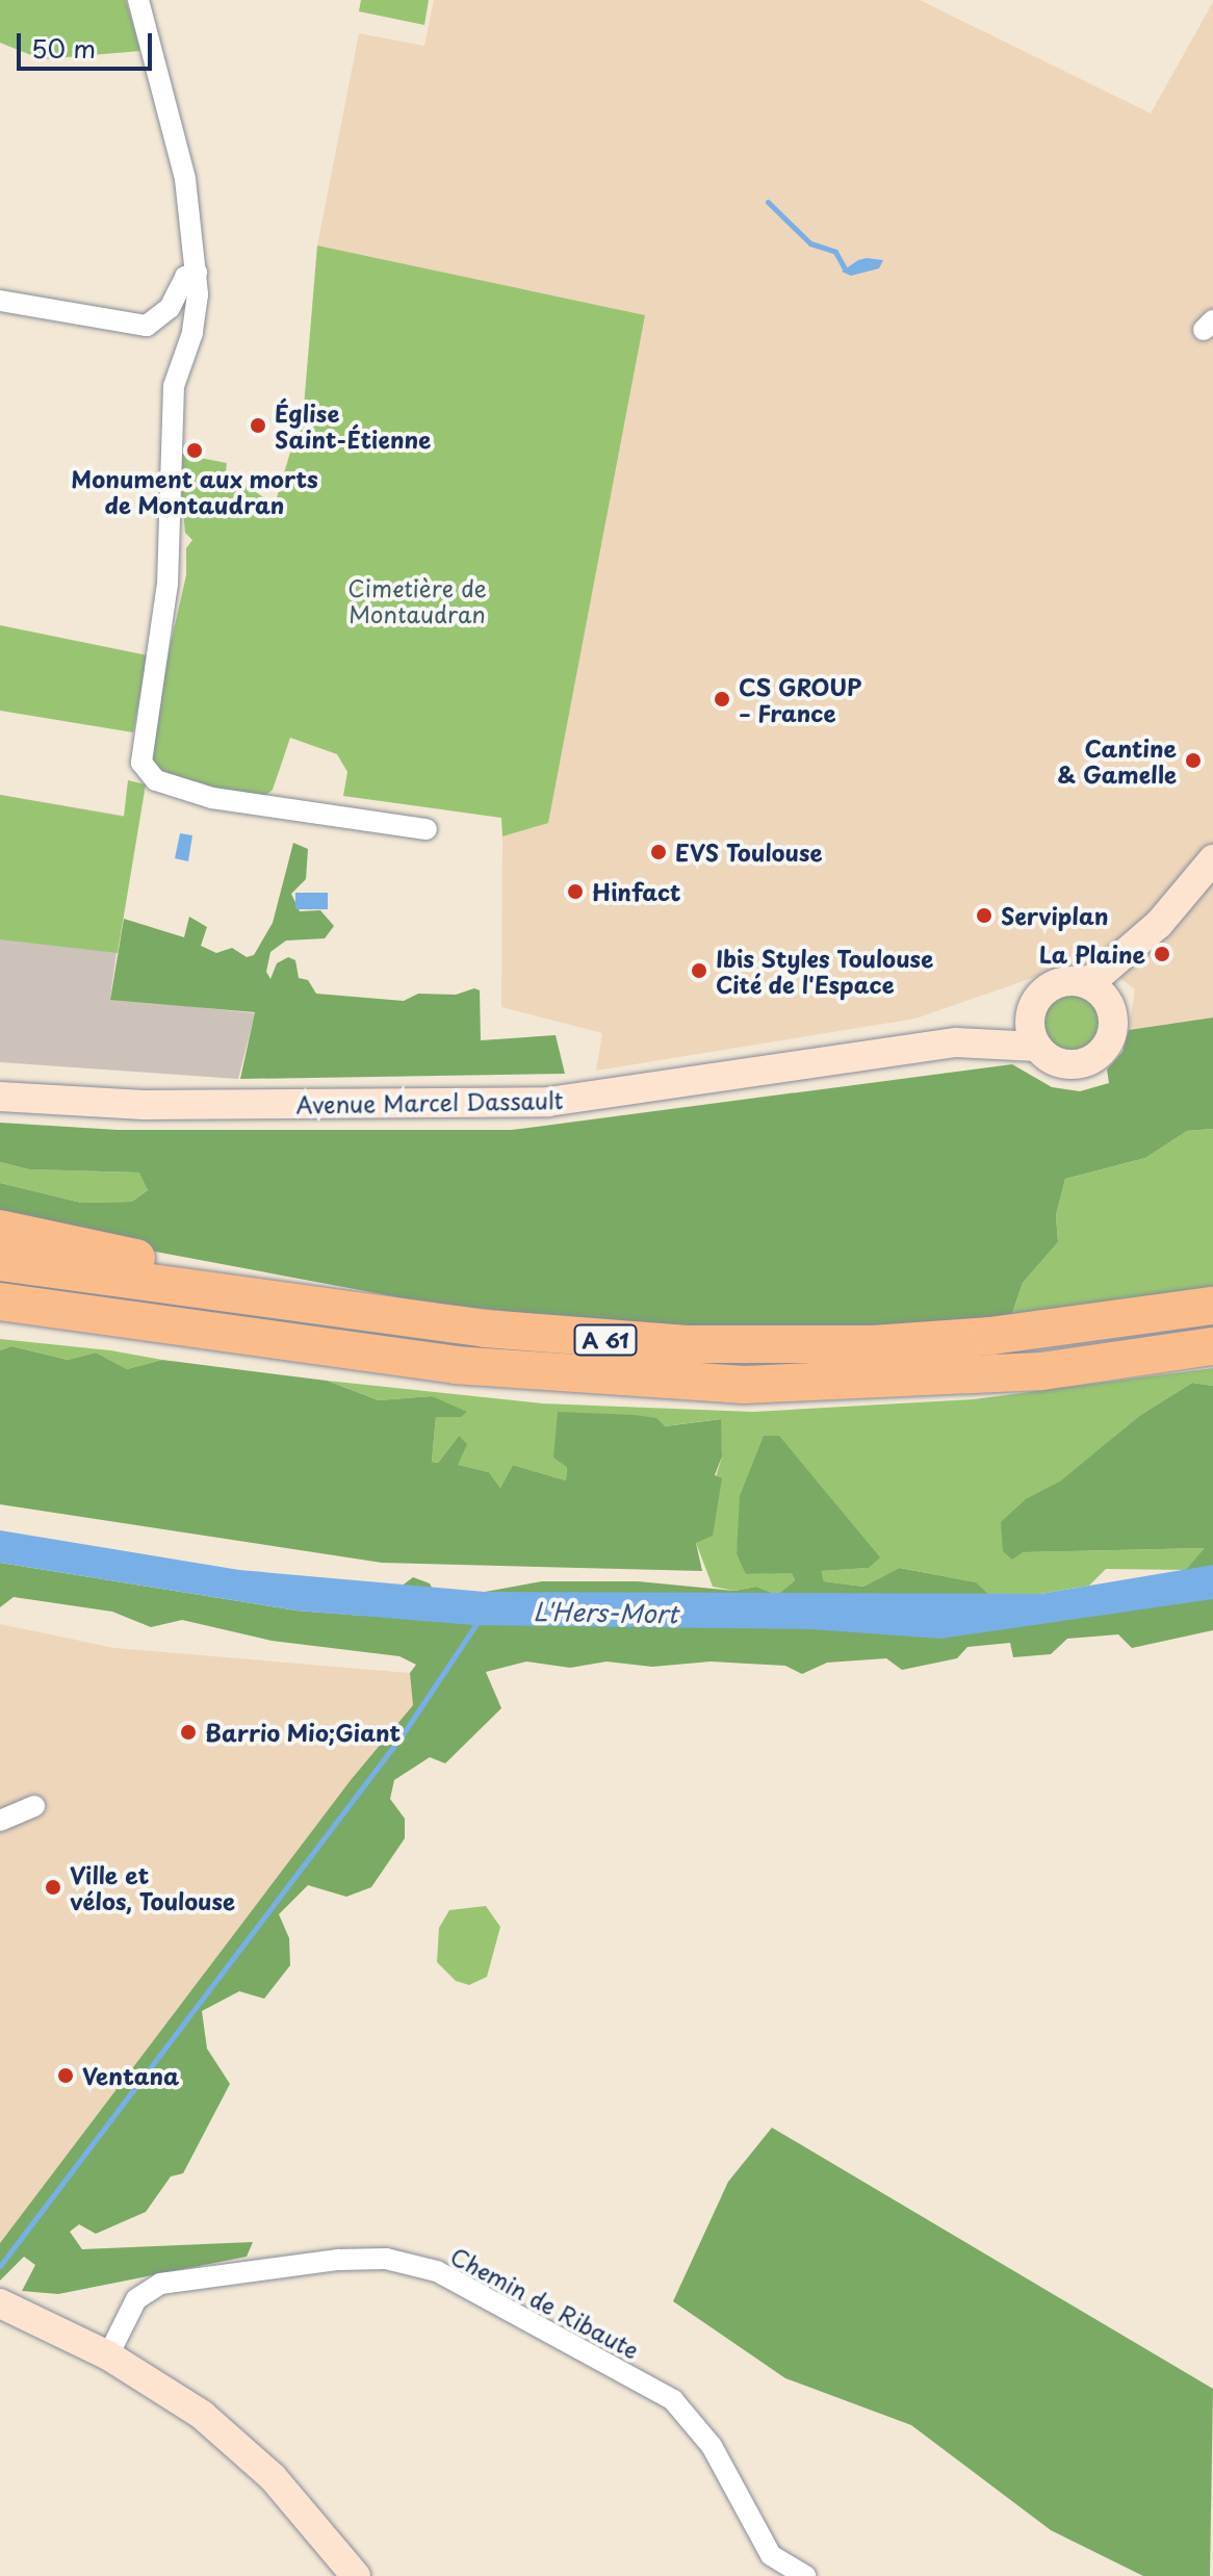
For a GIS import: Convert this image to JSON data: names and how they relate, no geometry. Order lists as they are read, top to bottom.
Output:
{
  "streets": {
    "highway": ["A 61"],
    "street": ["Avenue Marcel Dassault", "Chemin de Ribaute"]
  },
  "water": ["L'Hers-Mort"],
  "parks": ["Cimetière de Montaudran"],
  "places": [
    "Église Saint-Étienne",
    "Monument aux morts de Montaudran",
    "CS GROUP – France",
    "Cantine & Gamelle",
    "EVS Toulouse",
    "Hinfact",
    "Serviplan",
    "La Plaine",
    "Ibis Styles Toulouse Cité de l'Espace",
    "Barrio Mio;Giant",
    "Ville et vélos, Toulouse",
    "Ventana"
  ],
  "scale_bar": "50 m"
}
